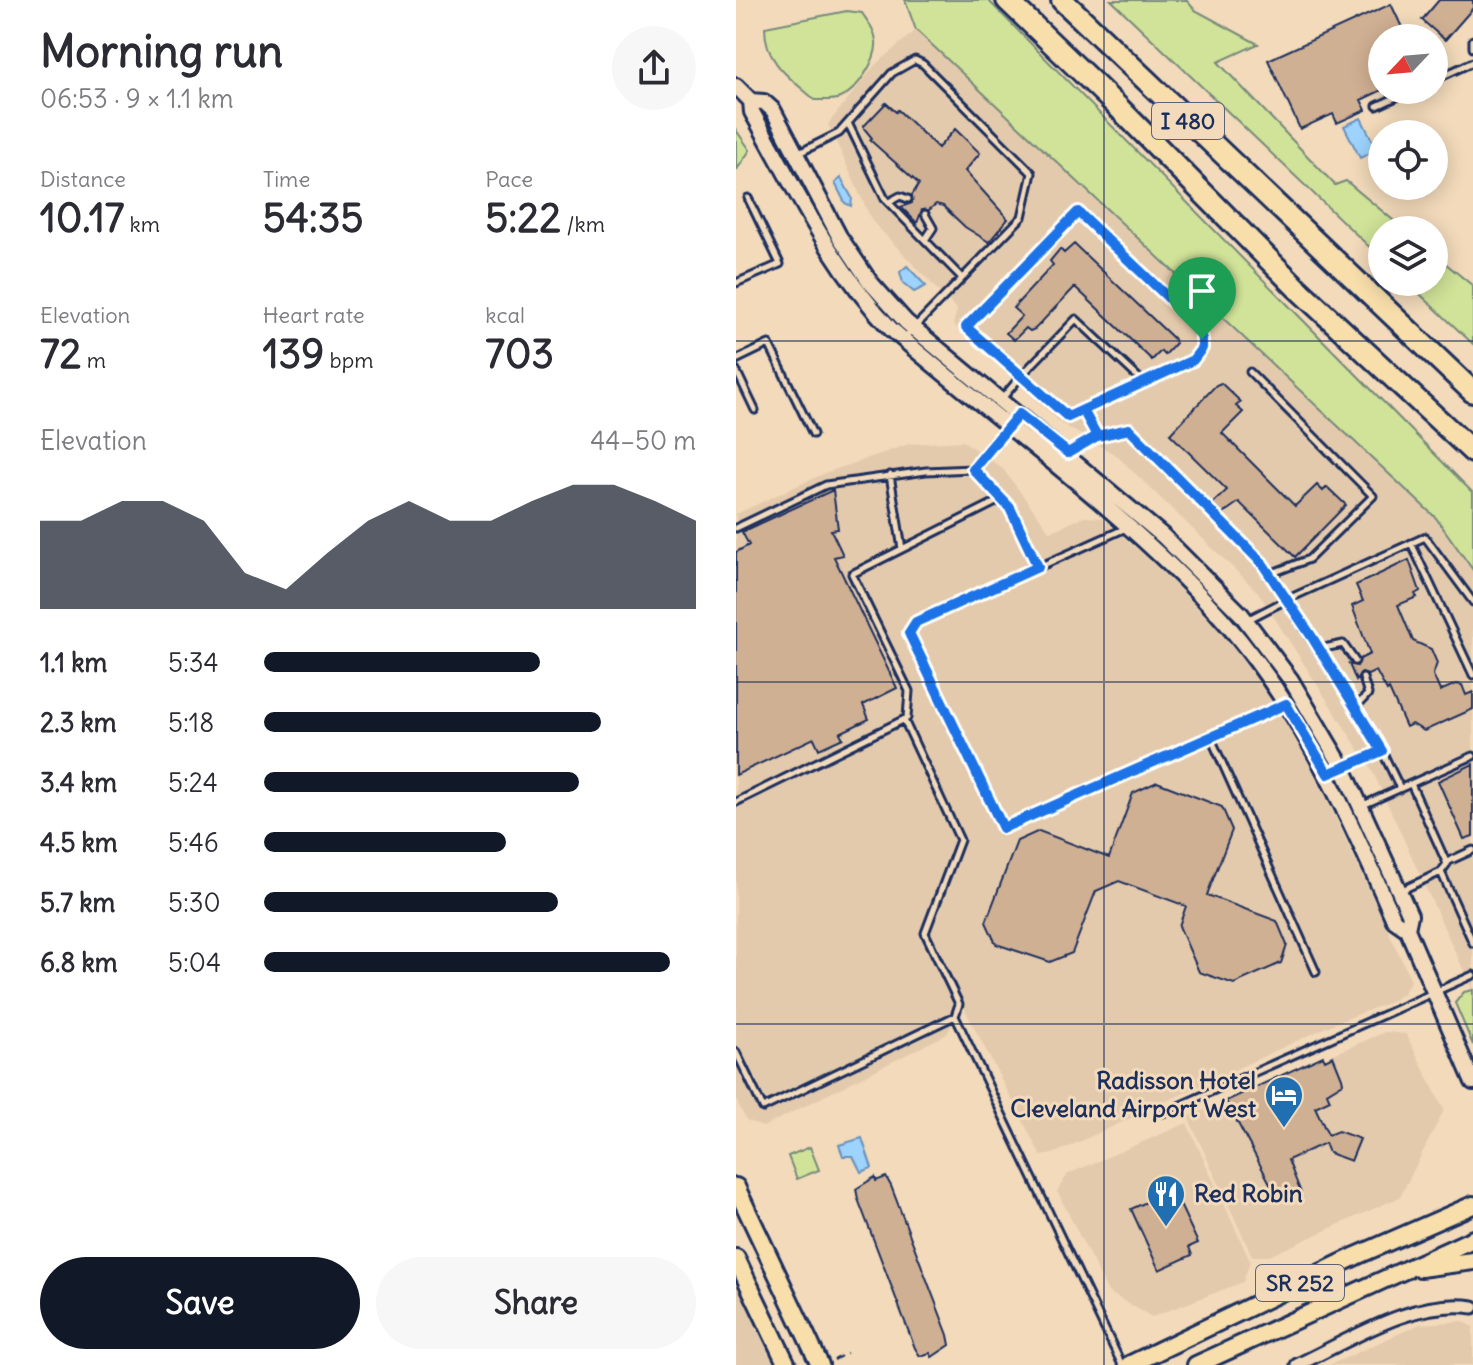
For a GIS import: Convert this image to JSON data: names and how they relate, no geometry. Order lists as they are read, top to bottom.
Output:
{
  "streets": {
    "highway": ["I 480"],
    "main road": ["SR 252"]
  },
  "places": {
    "hotel": ["Radisson Hotel Cleveland Airport West"],
    "restaurant": ["Red Robin"]
  },
  "north": "bottom left",
  "page": {
    "heading": ["Morning run", "06:53 · 9 × 1.1 km"],
    "stats": [
      ["Distance", "10.17 km"],
      ["Time", "54:35"],
      ["Pace", "5:22 /km"],
      ["Elevation", "72 m"],
      ["Heart rate", "139 bpm"],
      ["kcal", "703"]
    ],
    "chart": ["Elevation", "44–50 m"],
    "list": [
      {
        "name": "1.1 km",
        "note": "5:34"
      },
      {
        "name": "2.3 km",
        "note": "5:18"
      },
      {
        "name": "3.4 km",
        "note": "5:24"
      },
      {
        "name": "4.5 km",
        "note": "5:46"
      },
      {
        "name": "5.7 km",
        "note": "5:30"
      },
      {
        "name": "6.8 km",
        "note": "5:04"
      }
    ],
    "buttons": ["Save", "Share"]
  }
}
